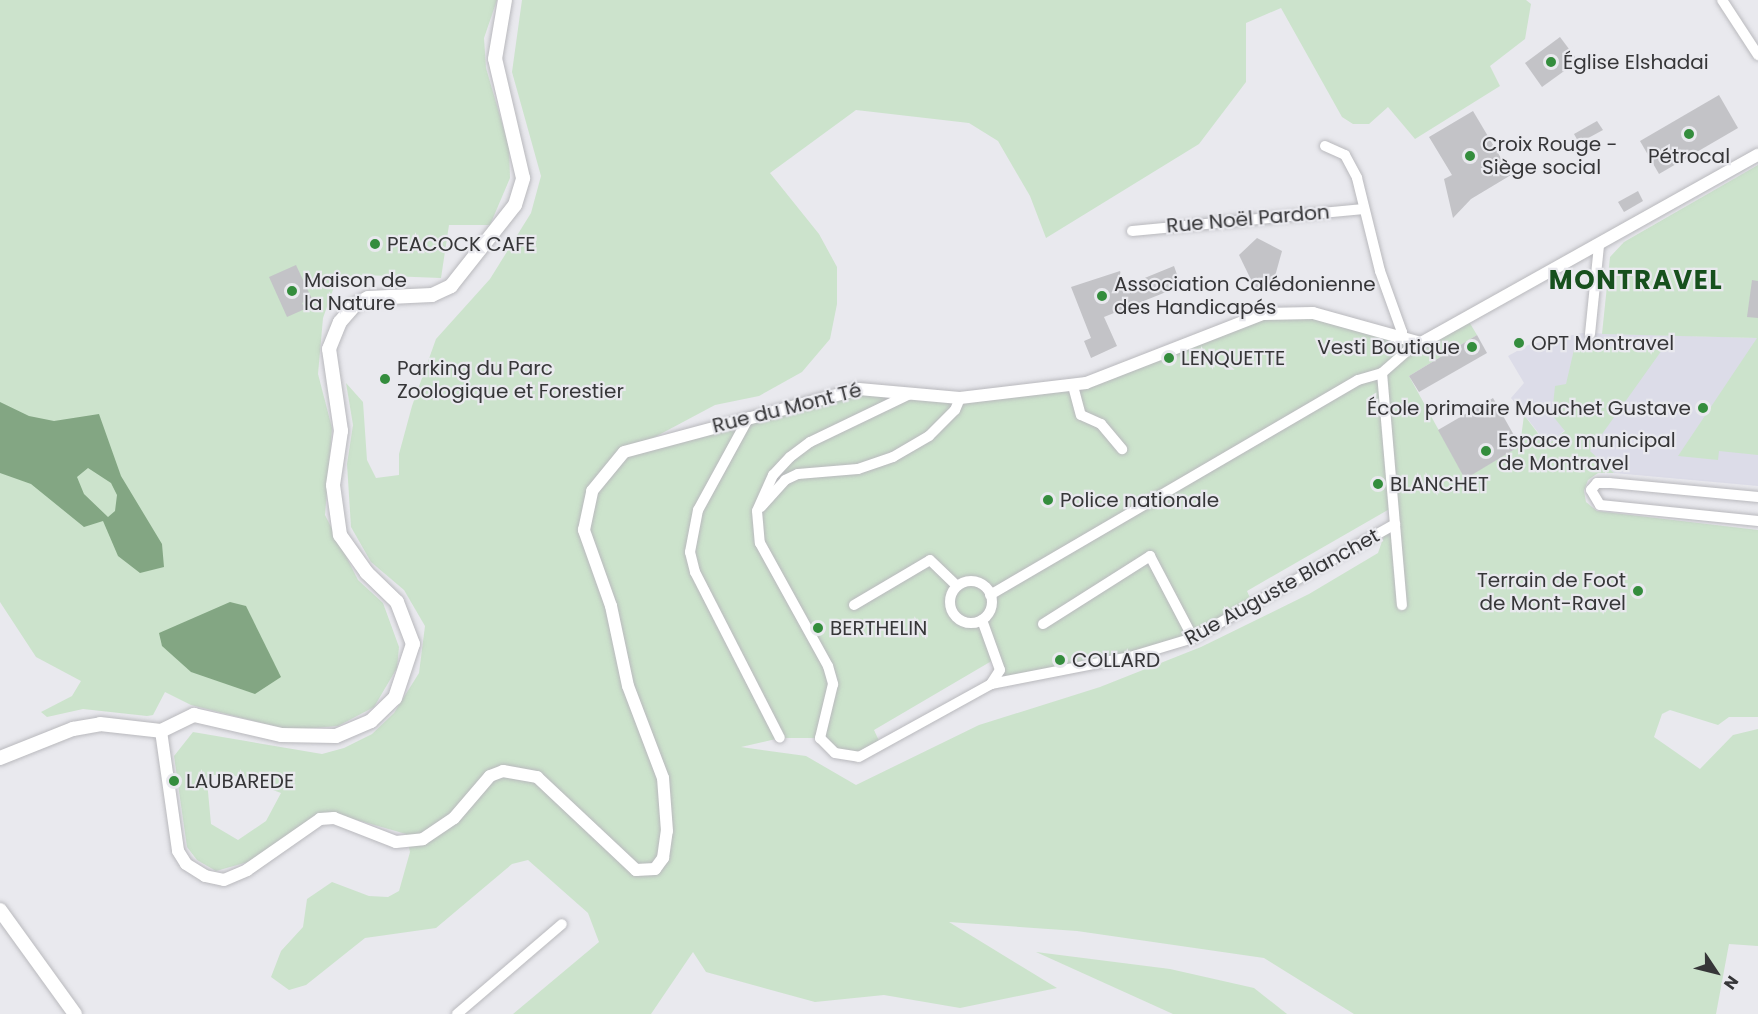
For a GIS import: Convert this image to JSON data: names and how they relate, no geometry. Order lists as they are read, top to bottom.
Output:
{
  "streets": {
    "street": ["Rue Noël Pardon", "Rue du Mont Té", "Rue Auguste Blanchet"]
  },
  "districts": ["MONTRAVEL"],
  "places": [
    "Église Elshadai",
    "Pétrocal",
    "Croix Rouge - Siège social",
    "PEACOCK CAFE",
    "Maison de la Nature",
    "Association Calédonienne des Handicapés",
    "OPT Montravel",
    "Vesti Boutique",
    "LENQUETTE",
    "Parking du Parc Zoologique et Forestier",
    "École primaire Mouchet Gustave",
    "Espace municipal de Montravel",
    "BLANCHET",
    "Police nationale",
    "Terrain de Foot de Mont-Ravel",
    "BERTHELIN",
    "COLLARD",
    "LAUBAREDE"
  ],
  "north": "bottom right"
}
